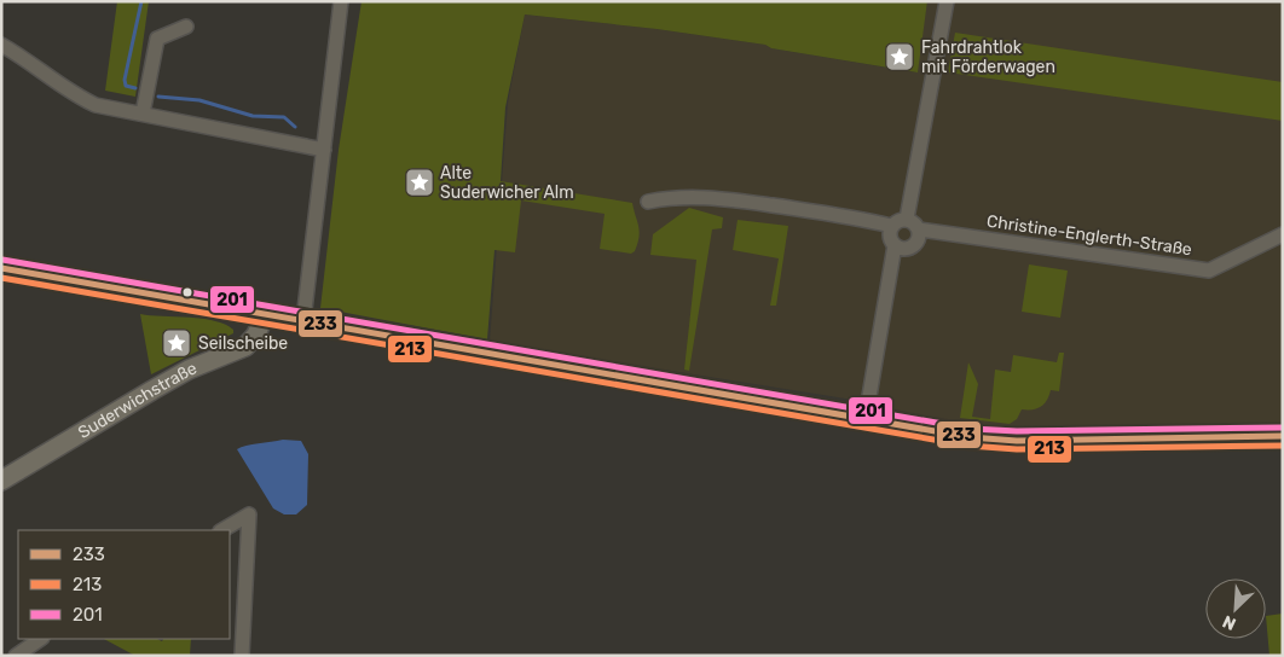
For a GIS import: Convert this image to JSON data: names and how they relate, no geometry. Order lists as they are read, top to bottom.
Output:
{
  "streets": {
    "main road": ["Suderwichstraße"],
    "street": ["Christine-Englerth-Straße"]
  },
  "places": {
    "place": ["Fahrdrahtlok mit Förderwagen", "Alte Suderwicher Alm", "Seilscheibe"]
  },
  "lines": ["transit line 201", "transit line 233", "transit line 213"],
  "legend": ["233", "213", "201"],
  "north": "bottom left"
}
